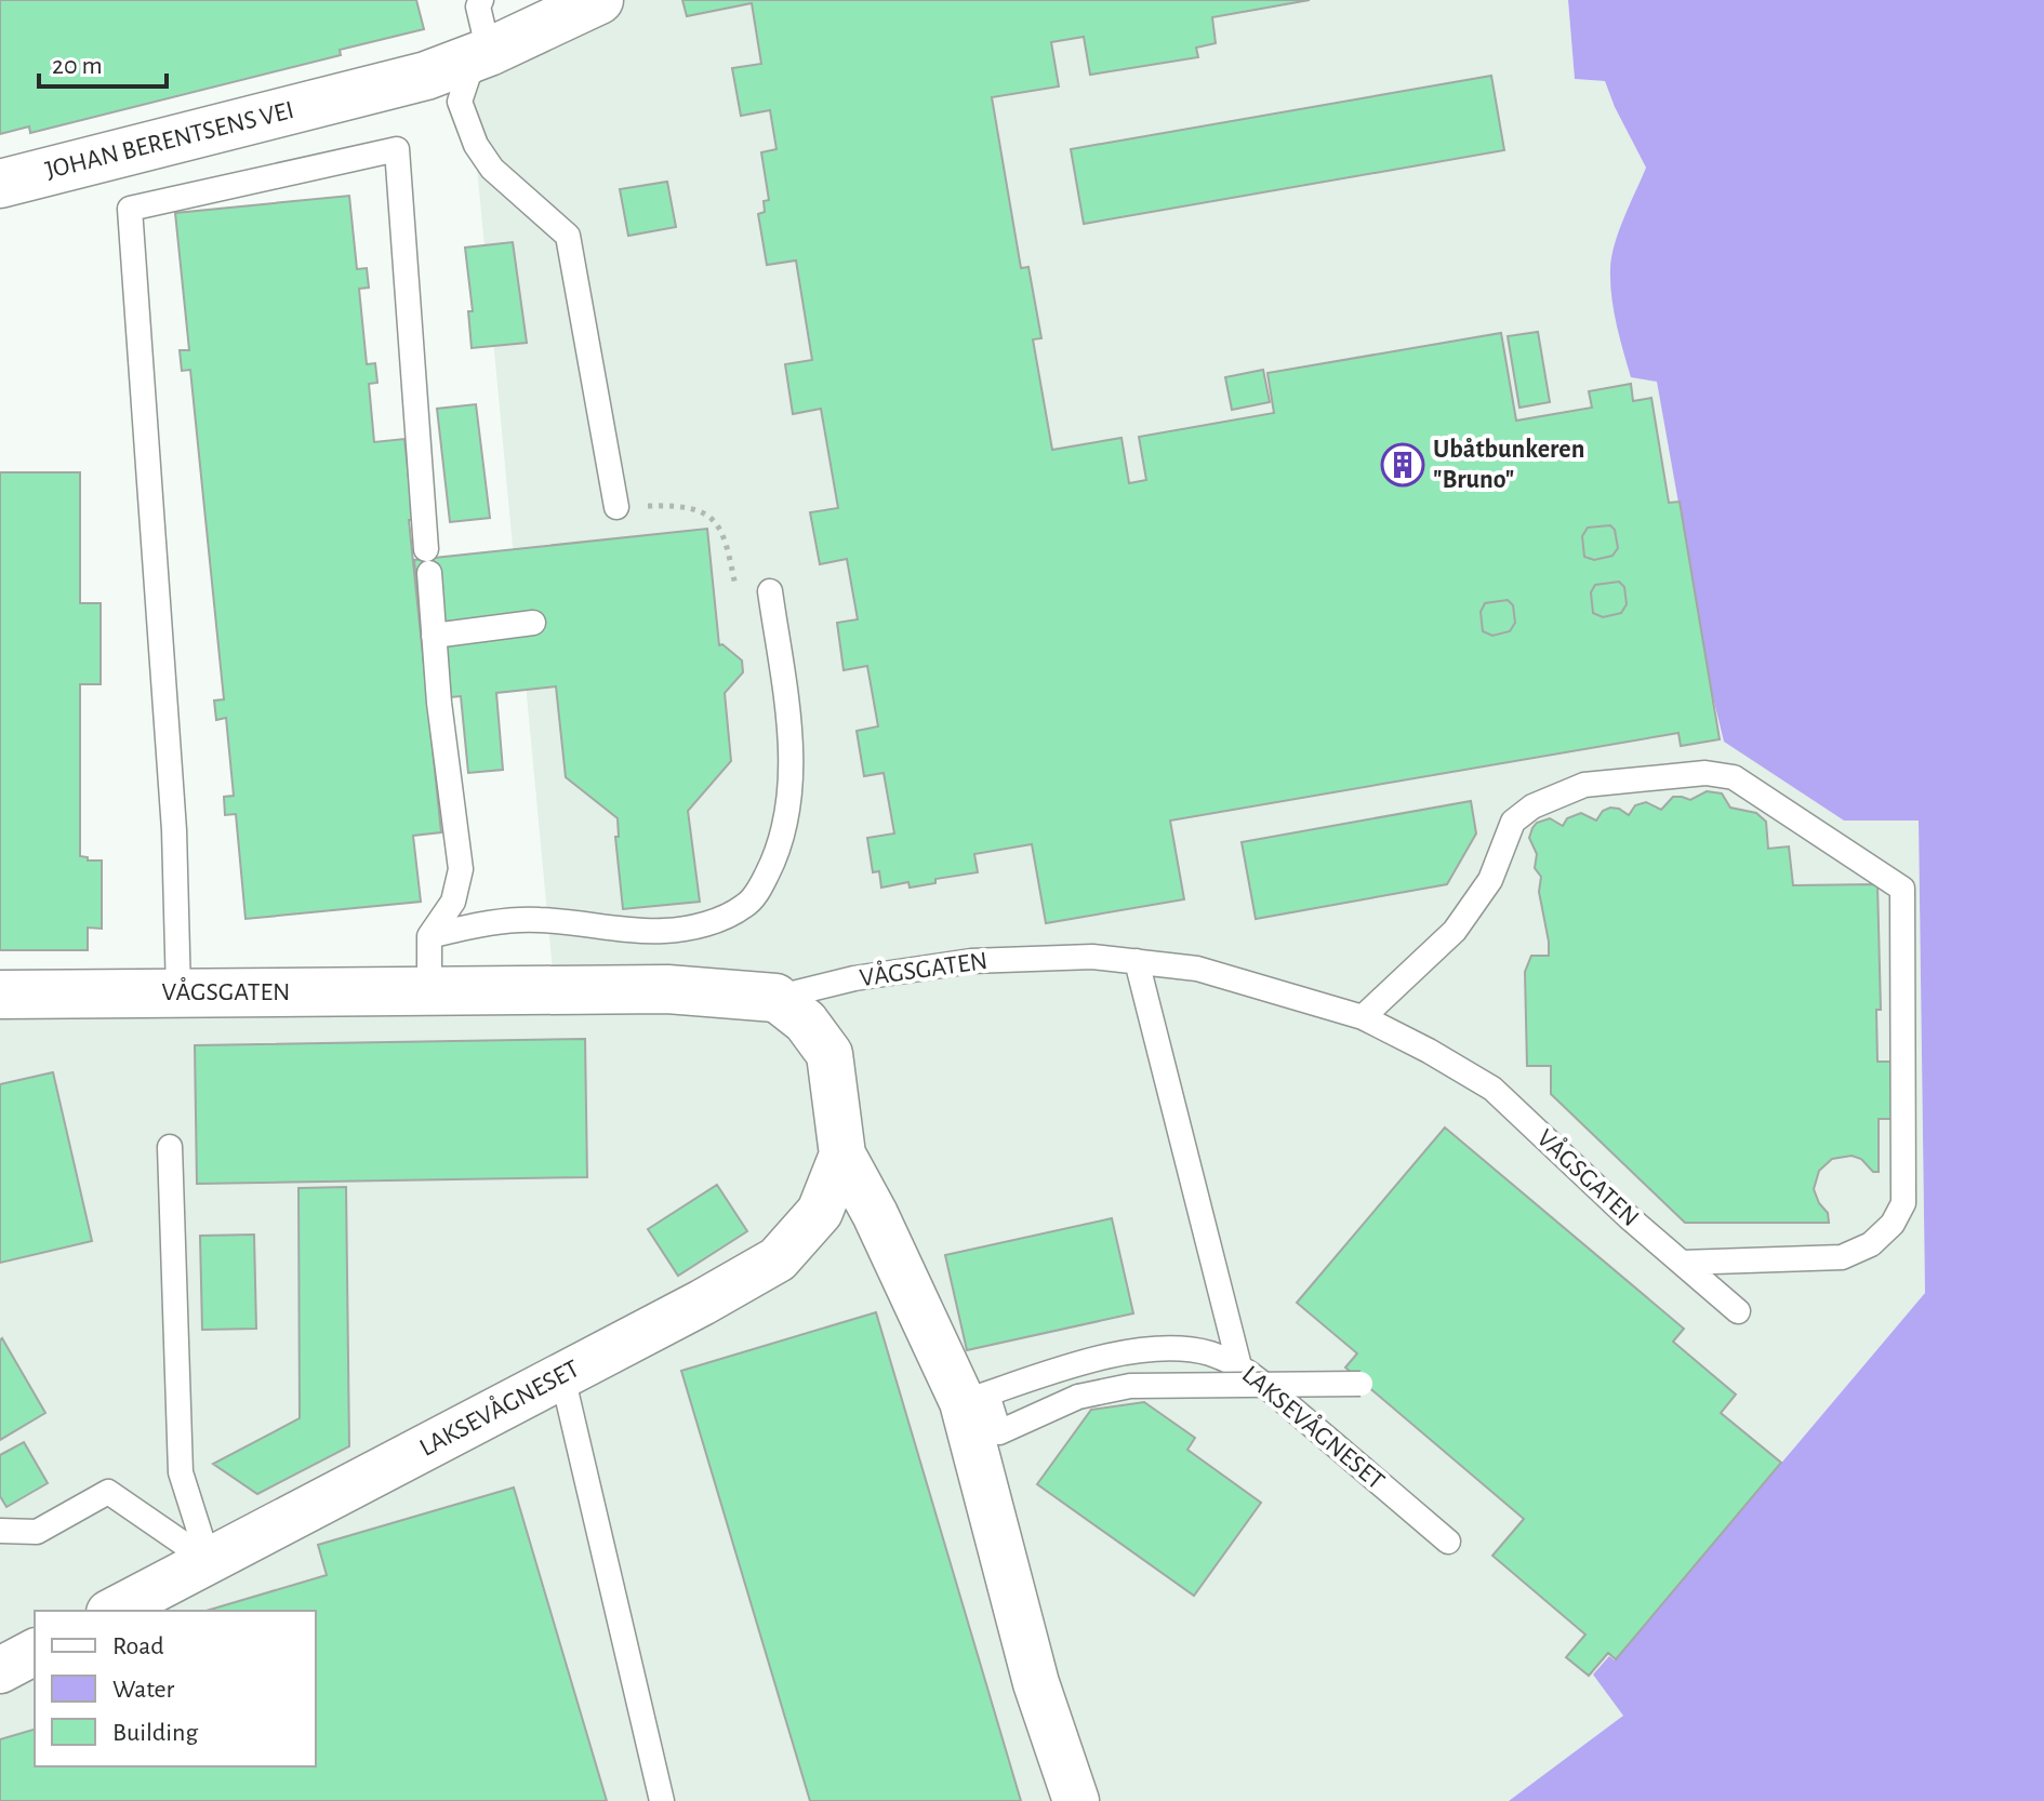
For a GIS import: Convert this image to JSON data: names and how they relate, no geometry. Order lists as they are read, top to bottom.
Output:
{
  "streets": {
    "street": ["JOHAN BERENTSENS VEI", "VÅGSGATEN", "LAKSEVÅGNESET"]
  },
  "crossings": [
    ["VÅGSGATEN", "LAKSEVÅGNESET"]
  ],
  "places": {
    "building": ["Ubåtbunkeren \"Bruno\""]
  },
  "legend": ["Road", "Water", "Building"],
  "scale_bar": "20 m"
}
